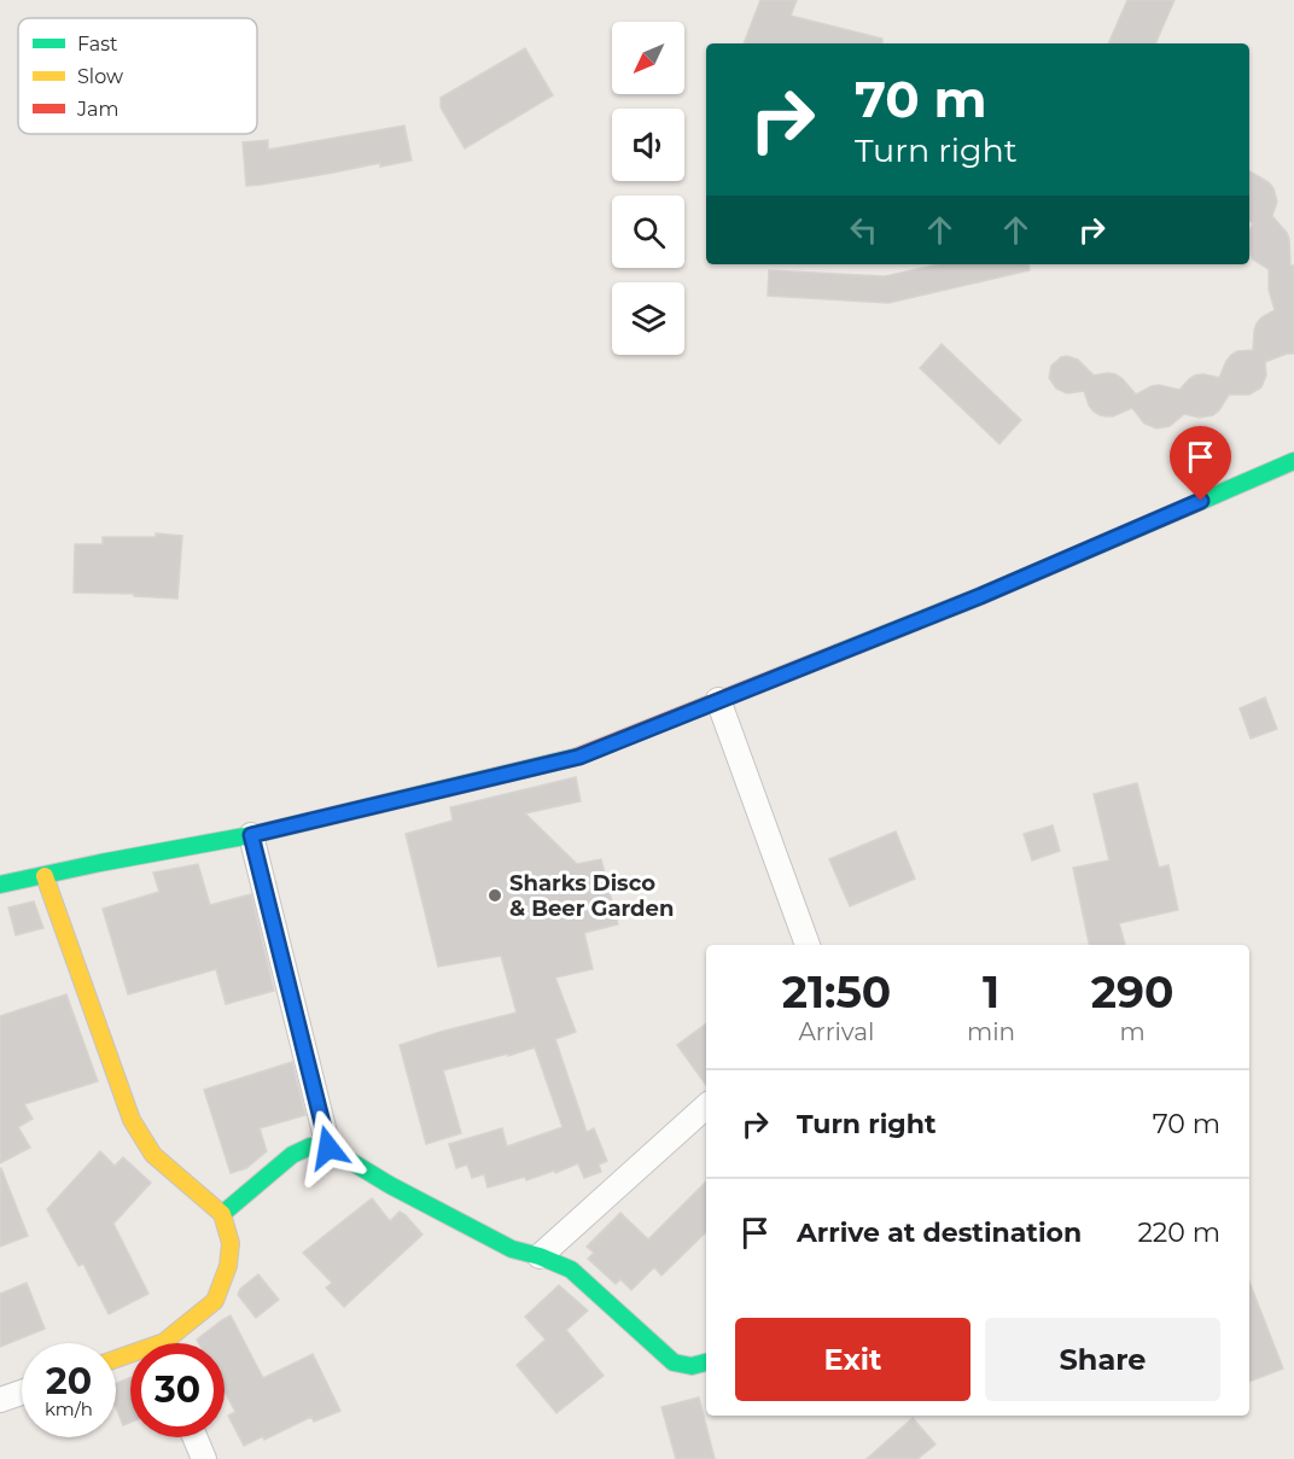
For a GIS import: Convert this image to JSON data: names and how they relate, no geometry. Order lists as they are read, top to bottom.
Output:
{
  "places": ["Sharks Disco & Beer Garden"],
  "legend": ["Fast", "Slow", "Jam"],
  "north": "bottom left",
  "page": {
    "turn": ["70 m", "Turn right"],
    "eta": [
      "21:50",
      "Arrival",
      "1",
      "min",
      "290",
      "m"
    ],
    "list": [
      {
        "name": "Turn right",
        "value": "70 m"
      },
      {
        "name": "Arrive at destination",
        "value": "220 m"
      }
    ],
    "buttons": ["Exit", "Share"],
    "speed": "20 km/h",
    "limit": "30"
  }
}
